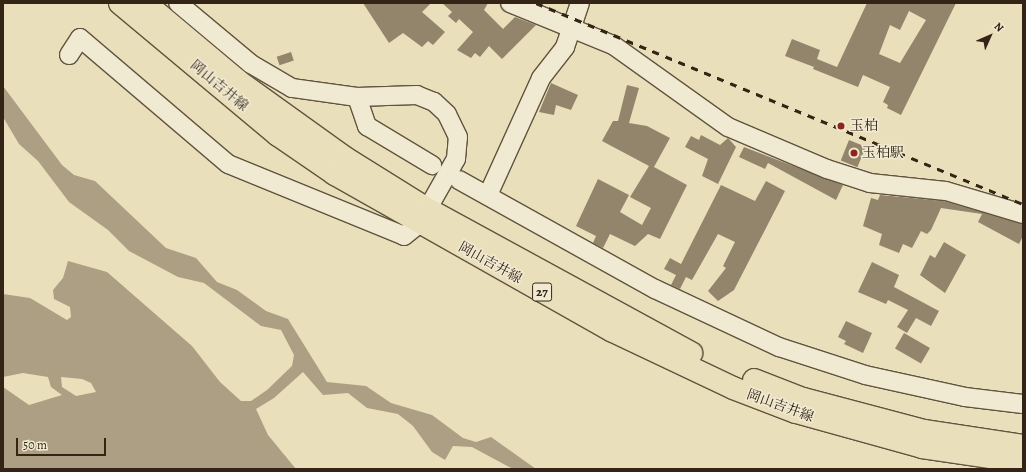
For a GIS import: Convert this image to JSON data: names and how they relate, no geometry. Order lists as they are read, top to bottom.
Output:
{
  "streets": {
    "main road": ["岡山吉井線", "27"]
  },
  "places": ["玉柏", "玉柏駅"],
  "scale_bar": "50 m",
  "north": "top right"
}
